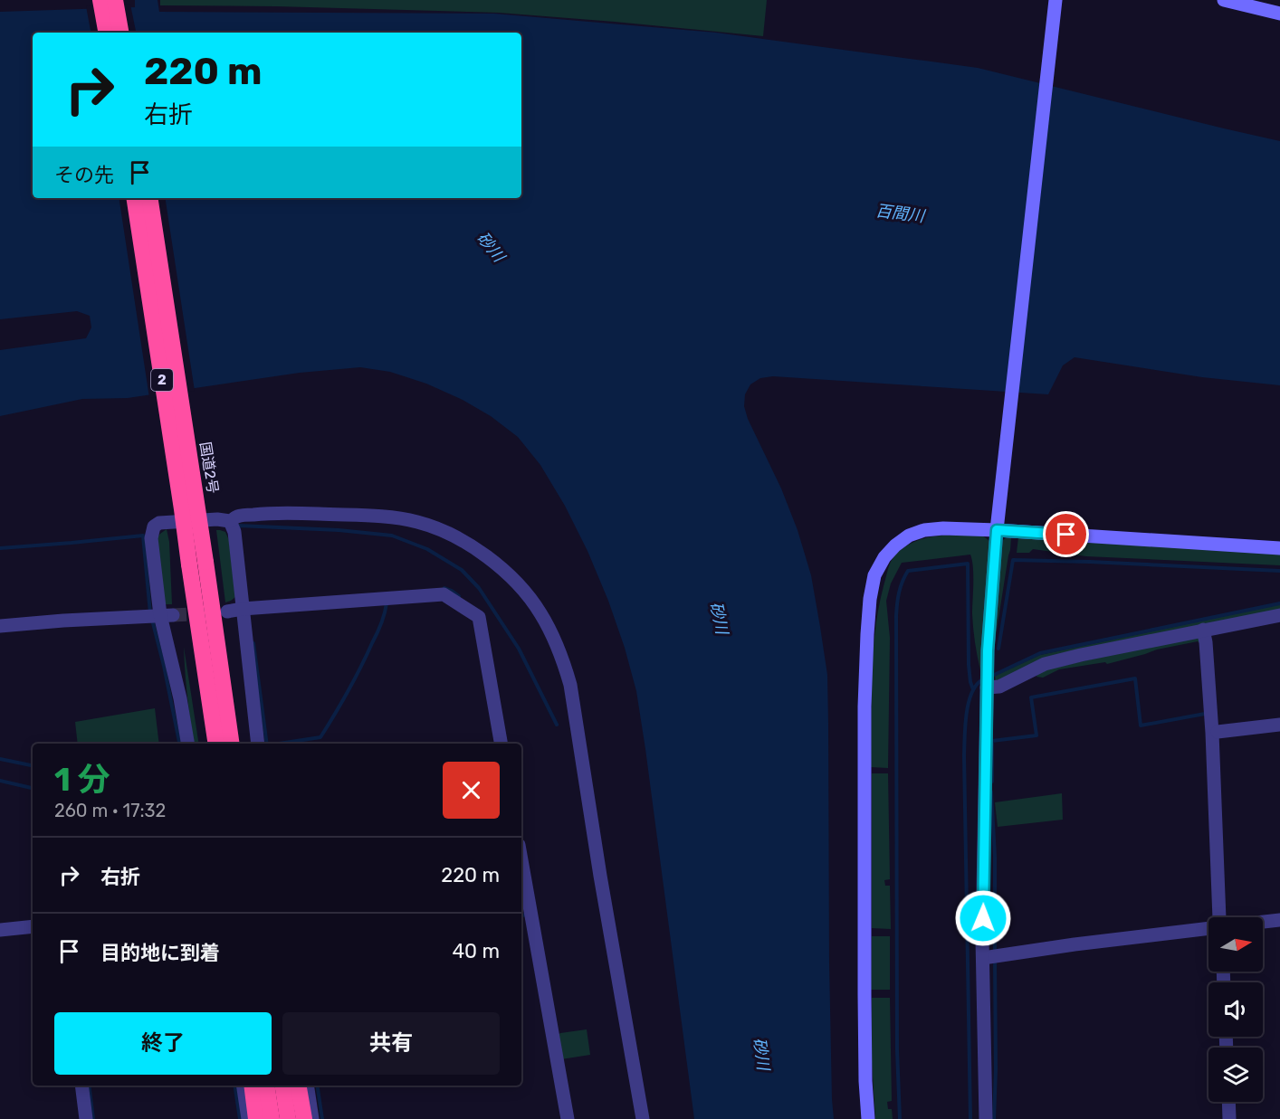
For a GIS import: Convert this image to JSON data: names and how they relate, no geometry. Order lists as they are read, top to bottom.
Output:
{
  "streets": {
    "highway": ["2", "国道2号"]
  },
  "water": ["百間川", "砂川"],
  "north": "right",
  "page": {
    "turn": ["220 m", "右折"],
    "then": "その先",
    "heading": ["1 分", "260 m · 17:32"],
    "list": [
      {
        "name": "右折",
        "value": "220 m"
      },
      {
        "name": "目的地に到着",
        "value": "40 m"
      }
    ],
    "buttons": ["終了", "共有"]
  }
}
